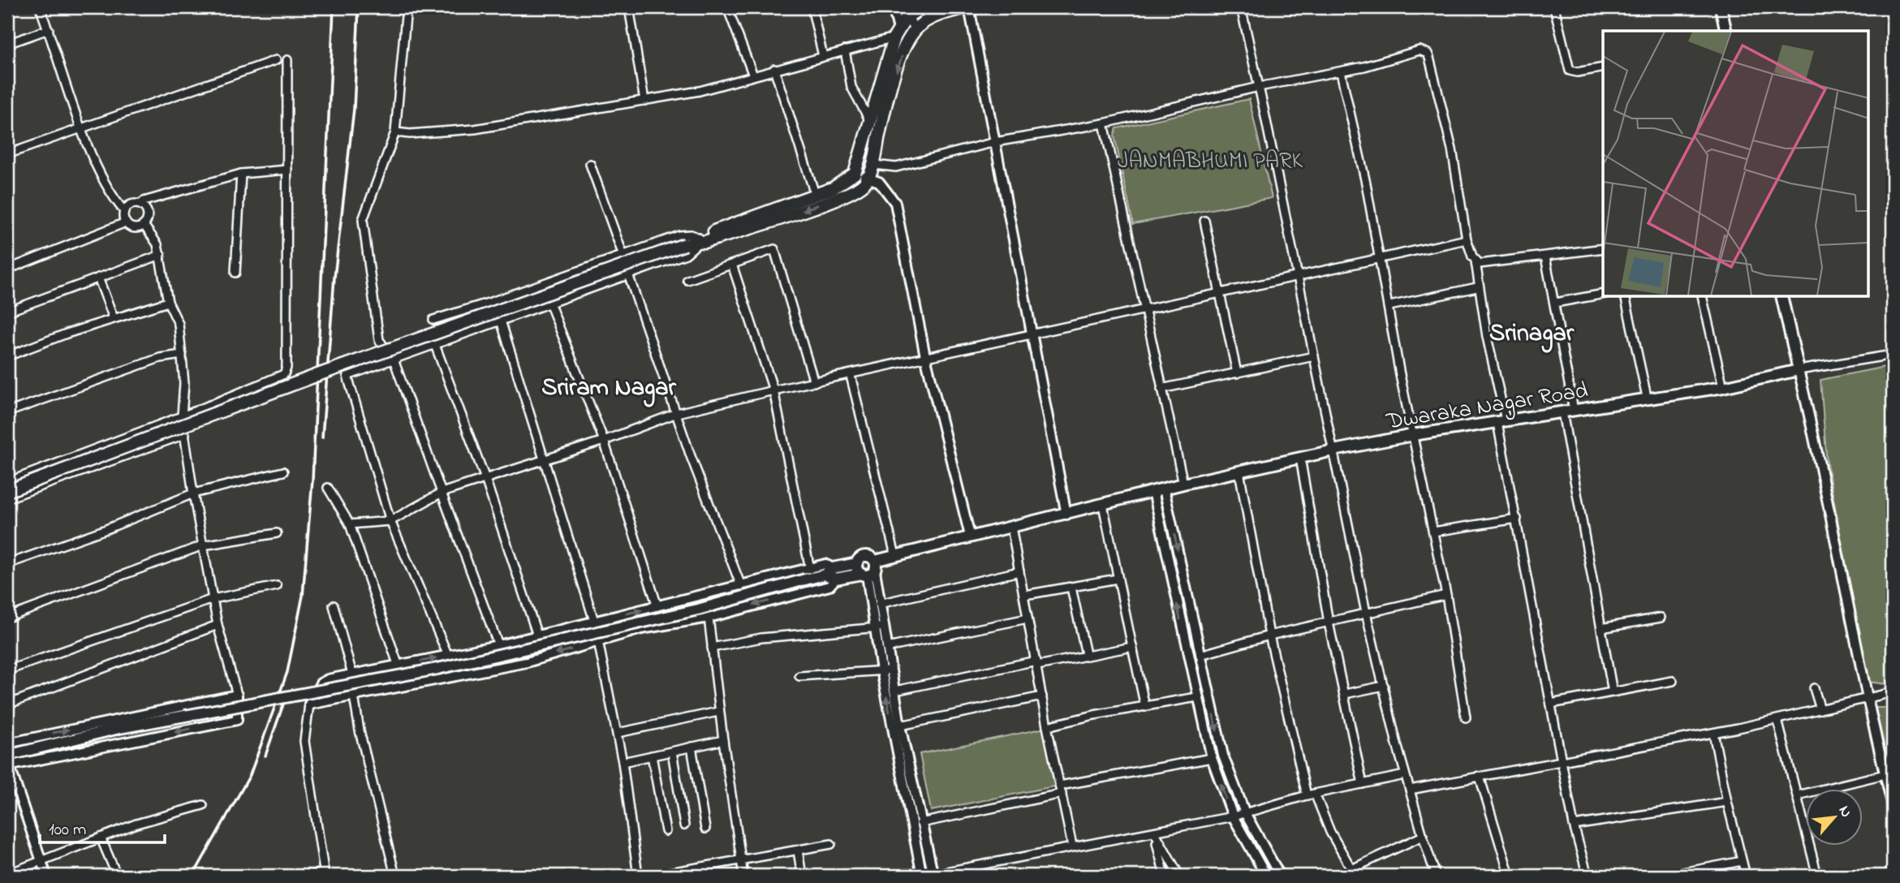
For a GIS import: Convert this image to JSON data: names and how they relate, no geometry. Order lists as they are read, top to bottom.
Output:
{
  "streets": {
    "main road": ["Dwaraka Nagar Road"]
  },
  "districts": ["Srinagar", "Sriram Nagar"],
  "parks": ["JANMABHUMI PARK"],
  "scale_bar": "100 m",
  "north": "top right"
}
